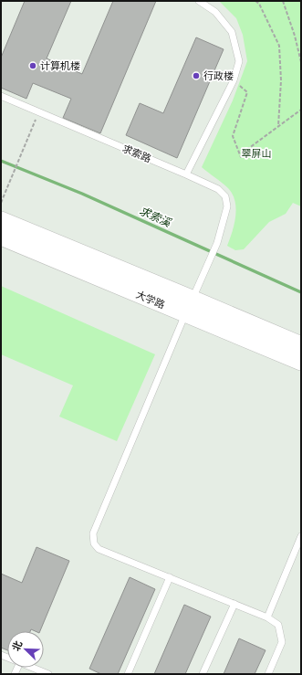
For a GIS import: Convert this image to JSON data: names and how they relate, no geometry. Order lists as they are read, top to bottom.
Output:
{
  "streets": {
    "main road": ["大学路"],
    "lane": ["求索路"]
  },
  "crossings": [
    ["求索路", "大学路"]
  ],
  "water": ["求索溪"],
  "parks": ["翠屏山"],
  "places": ["计算机楼", "行政楼"],
  "north": "top left"
}
